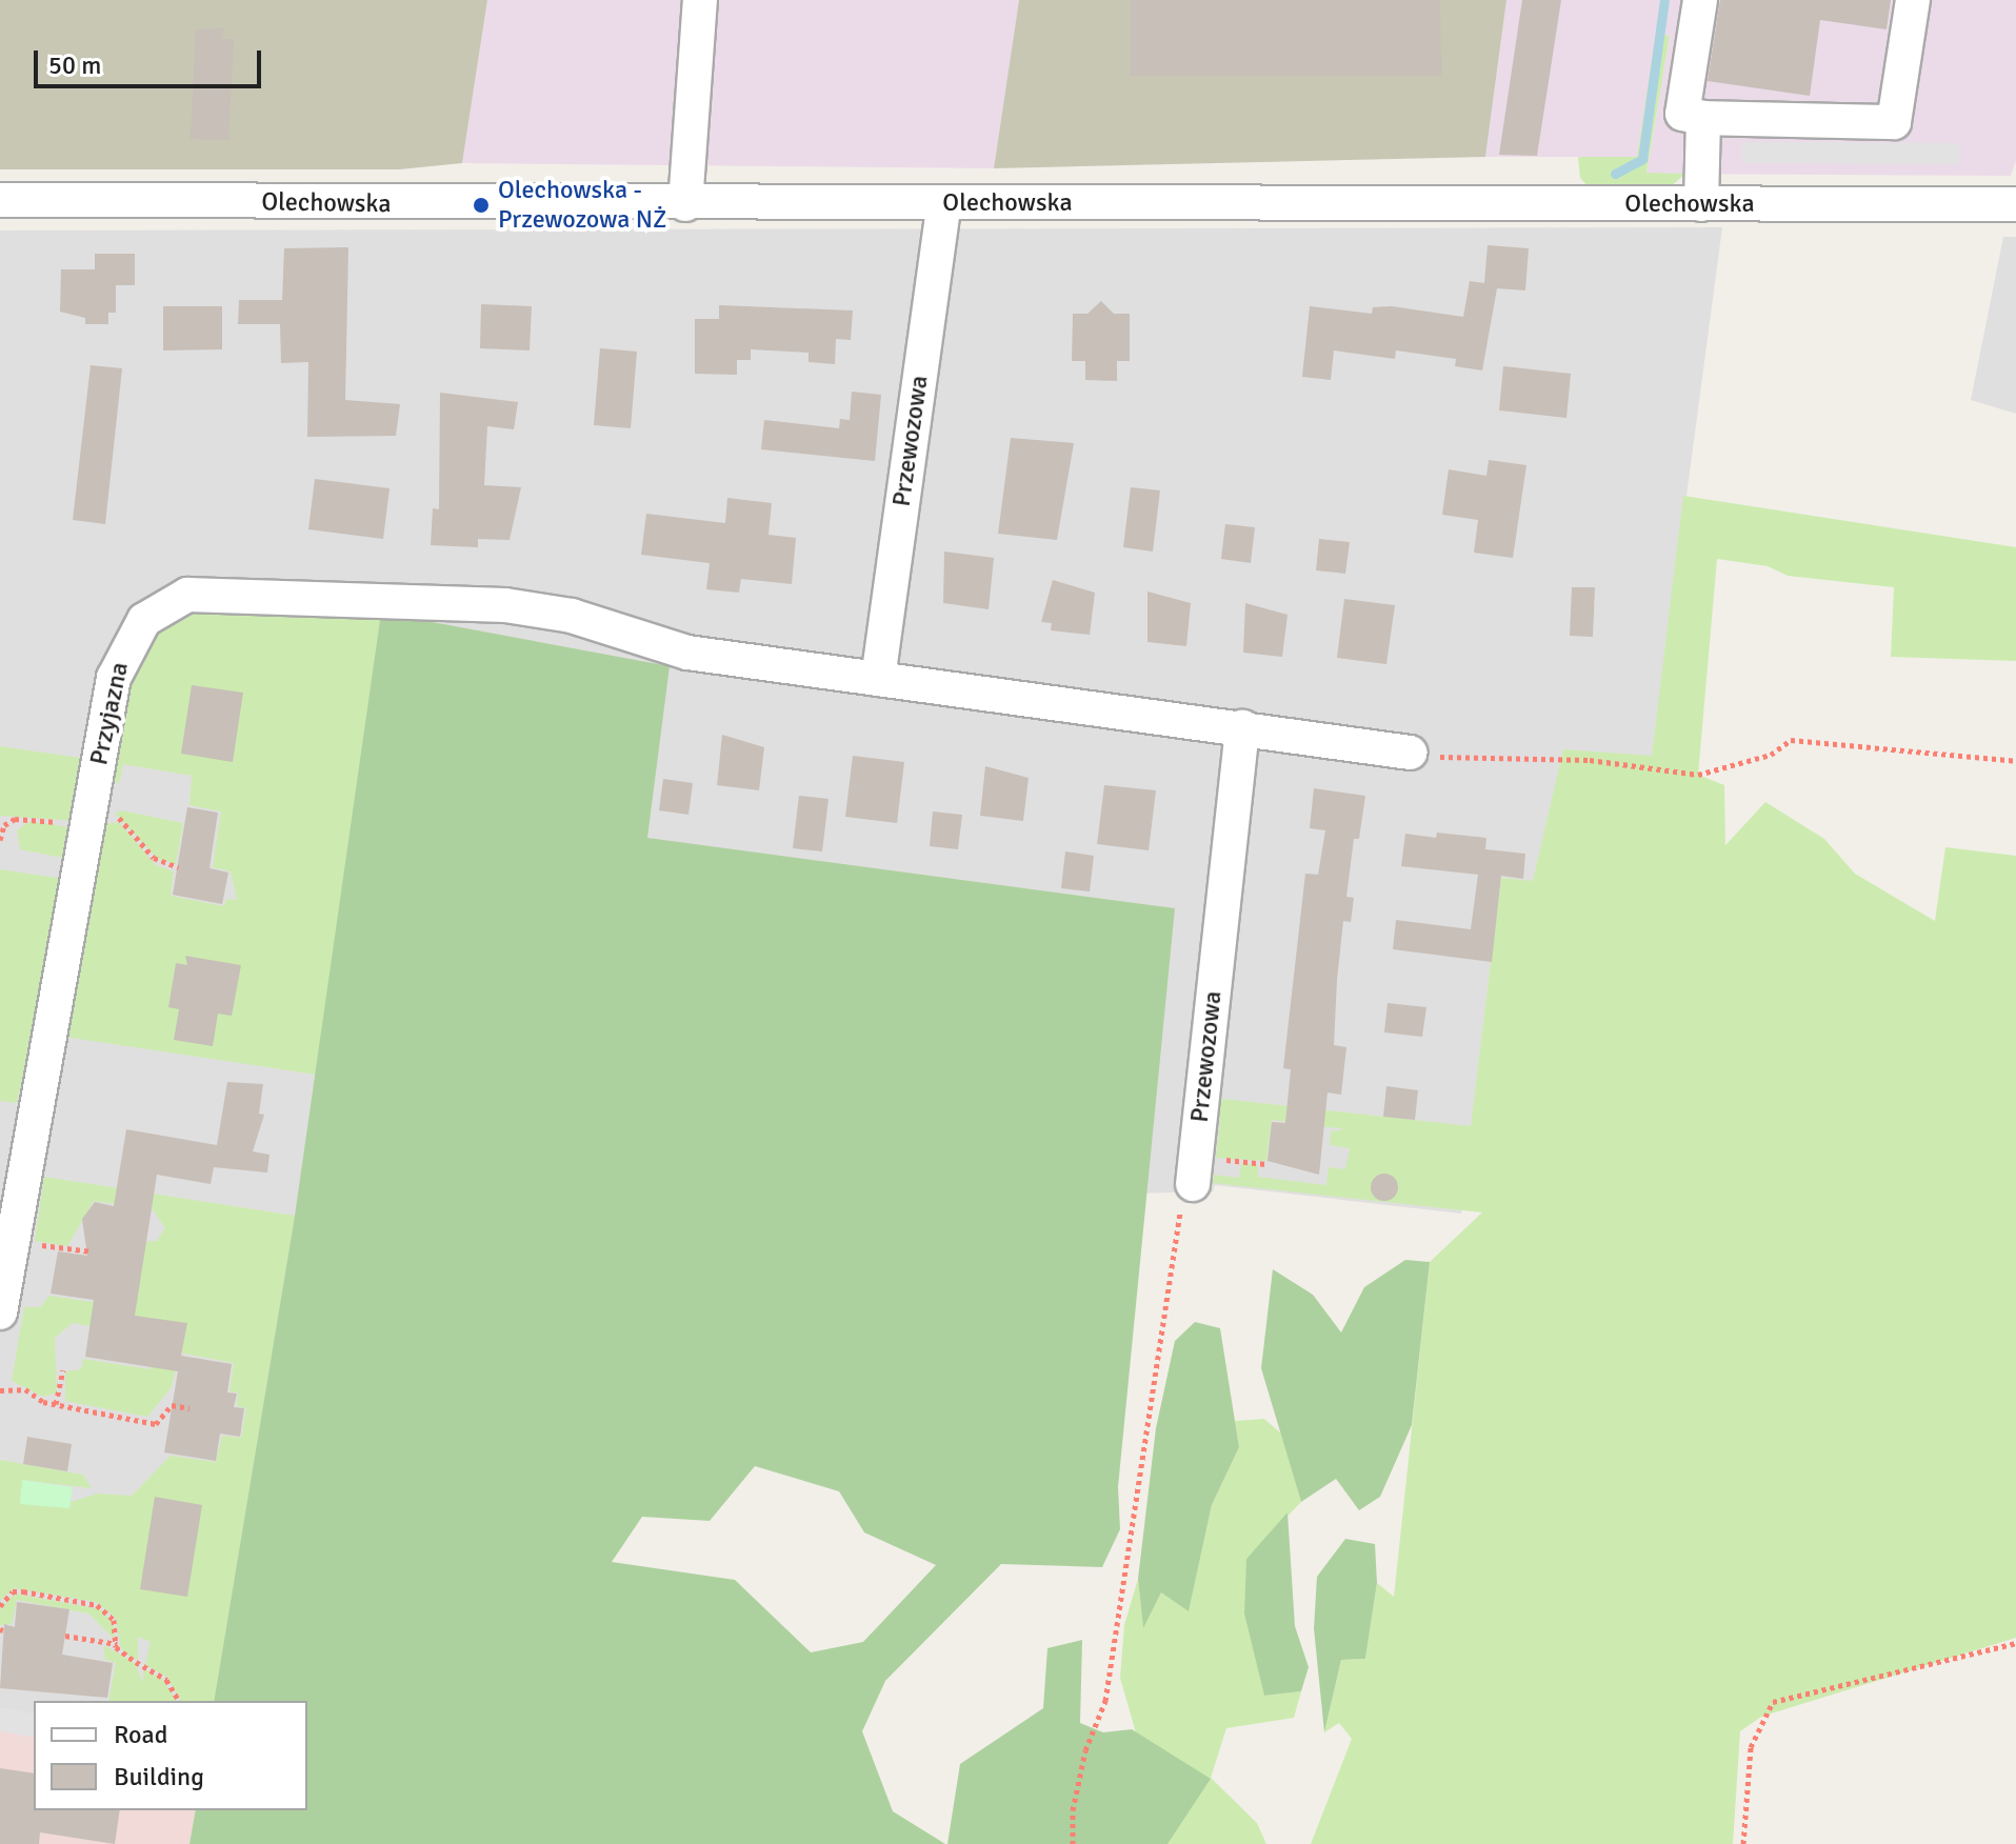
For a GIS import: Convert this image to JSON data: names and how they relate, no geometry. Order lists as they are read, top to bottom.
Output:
{
  "streets": {
    "street": ["Olechowska", "Przewozowa", "Przyjazna"]
  },
  "crossings": [
    ["Olechowska", "Przewozowa"],
    ["Przewozowa", "Przyjazna"]
  ],
  "places": ["Olechowska - Przewozowa NŻ"],
  "legend": ["Road", "Building"],
  "scale_bar": "50 m"
}
